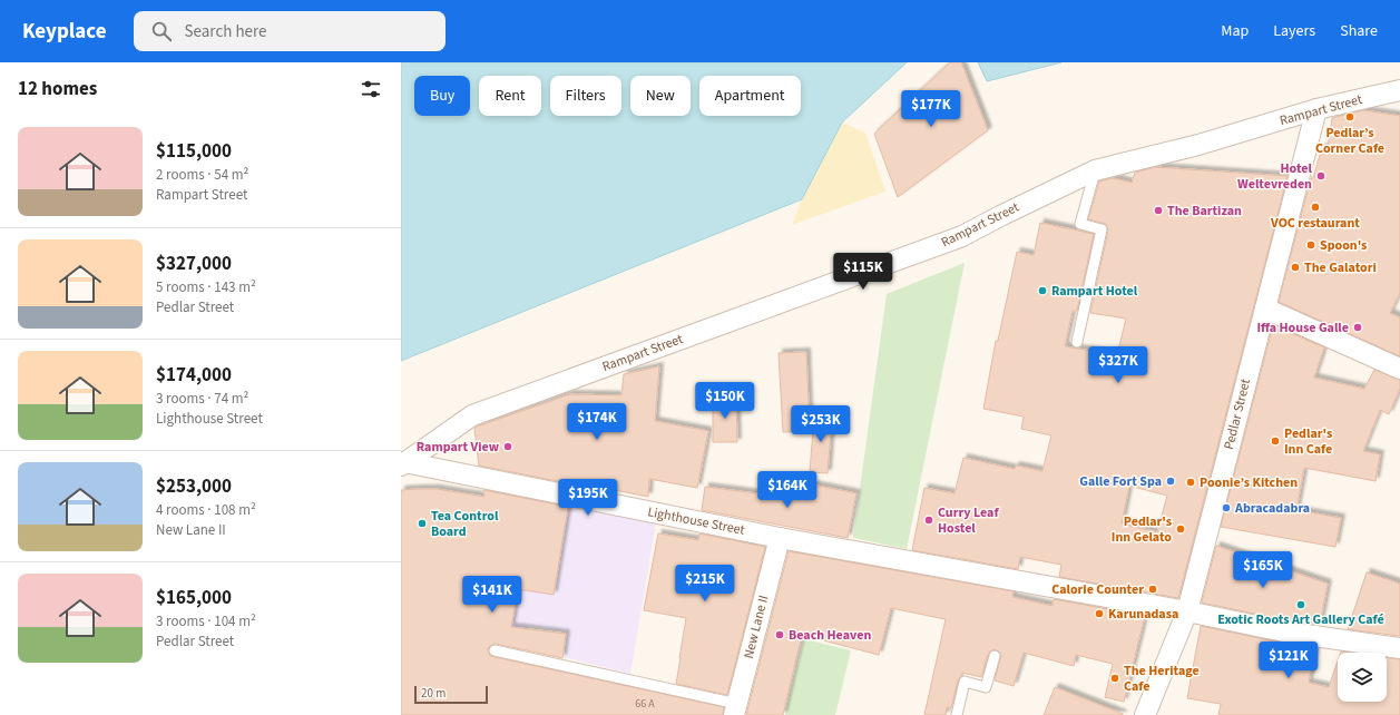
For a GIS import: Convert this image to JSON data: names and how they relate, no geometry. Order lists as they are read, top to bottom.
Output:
{
  "streets": {
    "street": [
      "Rampart Street",
      "Pedlar Street",
      "Lighthouse Street",
      "New Lane II"
    ]
  },
  "crossings": [
    ["Rampart Street", "Pedlar Street"],
    ["Rampart Street", "Lighthouse Street"],
    ["Pedlar Street", "Lighthouse Street"],
    ["Lighthouse Street", "New Lane II"]
  ],
  "places": [
    "Pedlar’s Corner Cafe",
    "Hotel Weltevreden",
    "VOC restaurant",
    "The Bartizan",
    "Spoon's",
    "The Galatori",
    "Rampart Hotel",
    "Iffa House Galle",
    "Pedlar's Inn Cafe",
    "Rampart View",
    "Galle Fort Spa",
    "Poonie’s Kitchen",
    "Abracadabra",
    "Curry Leaf Hostel",
    "Tea Control Board",
    "Pedlar's Inn Gelato",
    "Calorie Counter",
    "Exotic Roots Art Gallery Café",
    "Karunadasa",
    "Beach Heaven",
    "The Heritage Cafe"
  ],
  "house_numbers": ["66 A"],
  "scale_bar": "20 m",
  "page": {
    "header": "Keyplace",
    "search": "Search here",
    "nav": ["Map", "Layers", "Share"],
    "heading": "12 homes",
    "chip": [
      "Buy",
      "Rent",
      "Filters",
      "New",
      "Apartment"
    ],
    "price": [
      "$177K",
      "$115K",
      "$327K",
      "$150K",
      "$174K",
      "$253K",
      "$164K",
      "$195K",
      "$165K",
      "$215K",
      "$141K",
      "$121K"
    ],
    "list": [
      {
        "name": "$115,000",
        "note": "2 rooms · 54 m² · Rampart Street"
      },
      {
        "name": "$327,000",
        "note": "5 rooms · 143 m² · Pedlar Street"
      },
      {
        "name": "$174,000",
        "note": "3 rooms · 74 m² · Lighthouse Street"
      },
      {
        "name": "$253,000",
        "note": "4 rooms · 108 m² · New Lane II"
      },
      {
        "name": "$165,000",
        "note": "3 rooms · 104 m² · Pedlar Street"
      }
    ],
    "scale": "20 m"
  }
}
